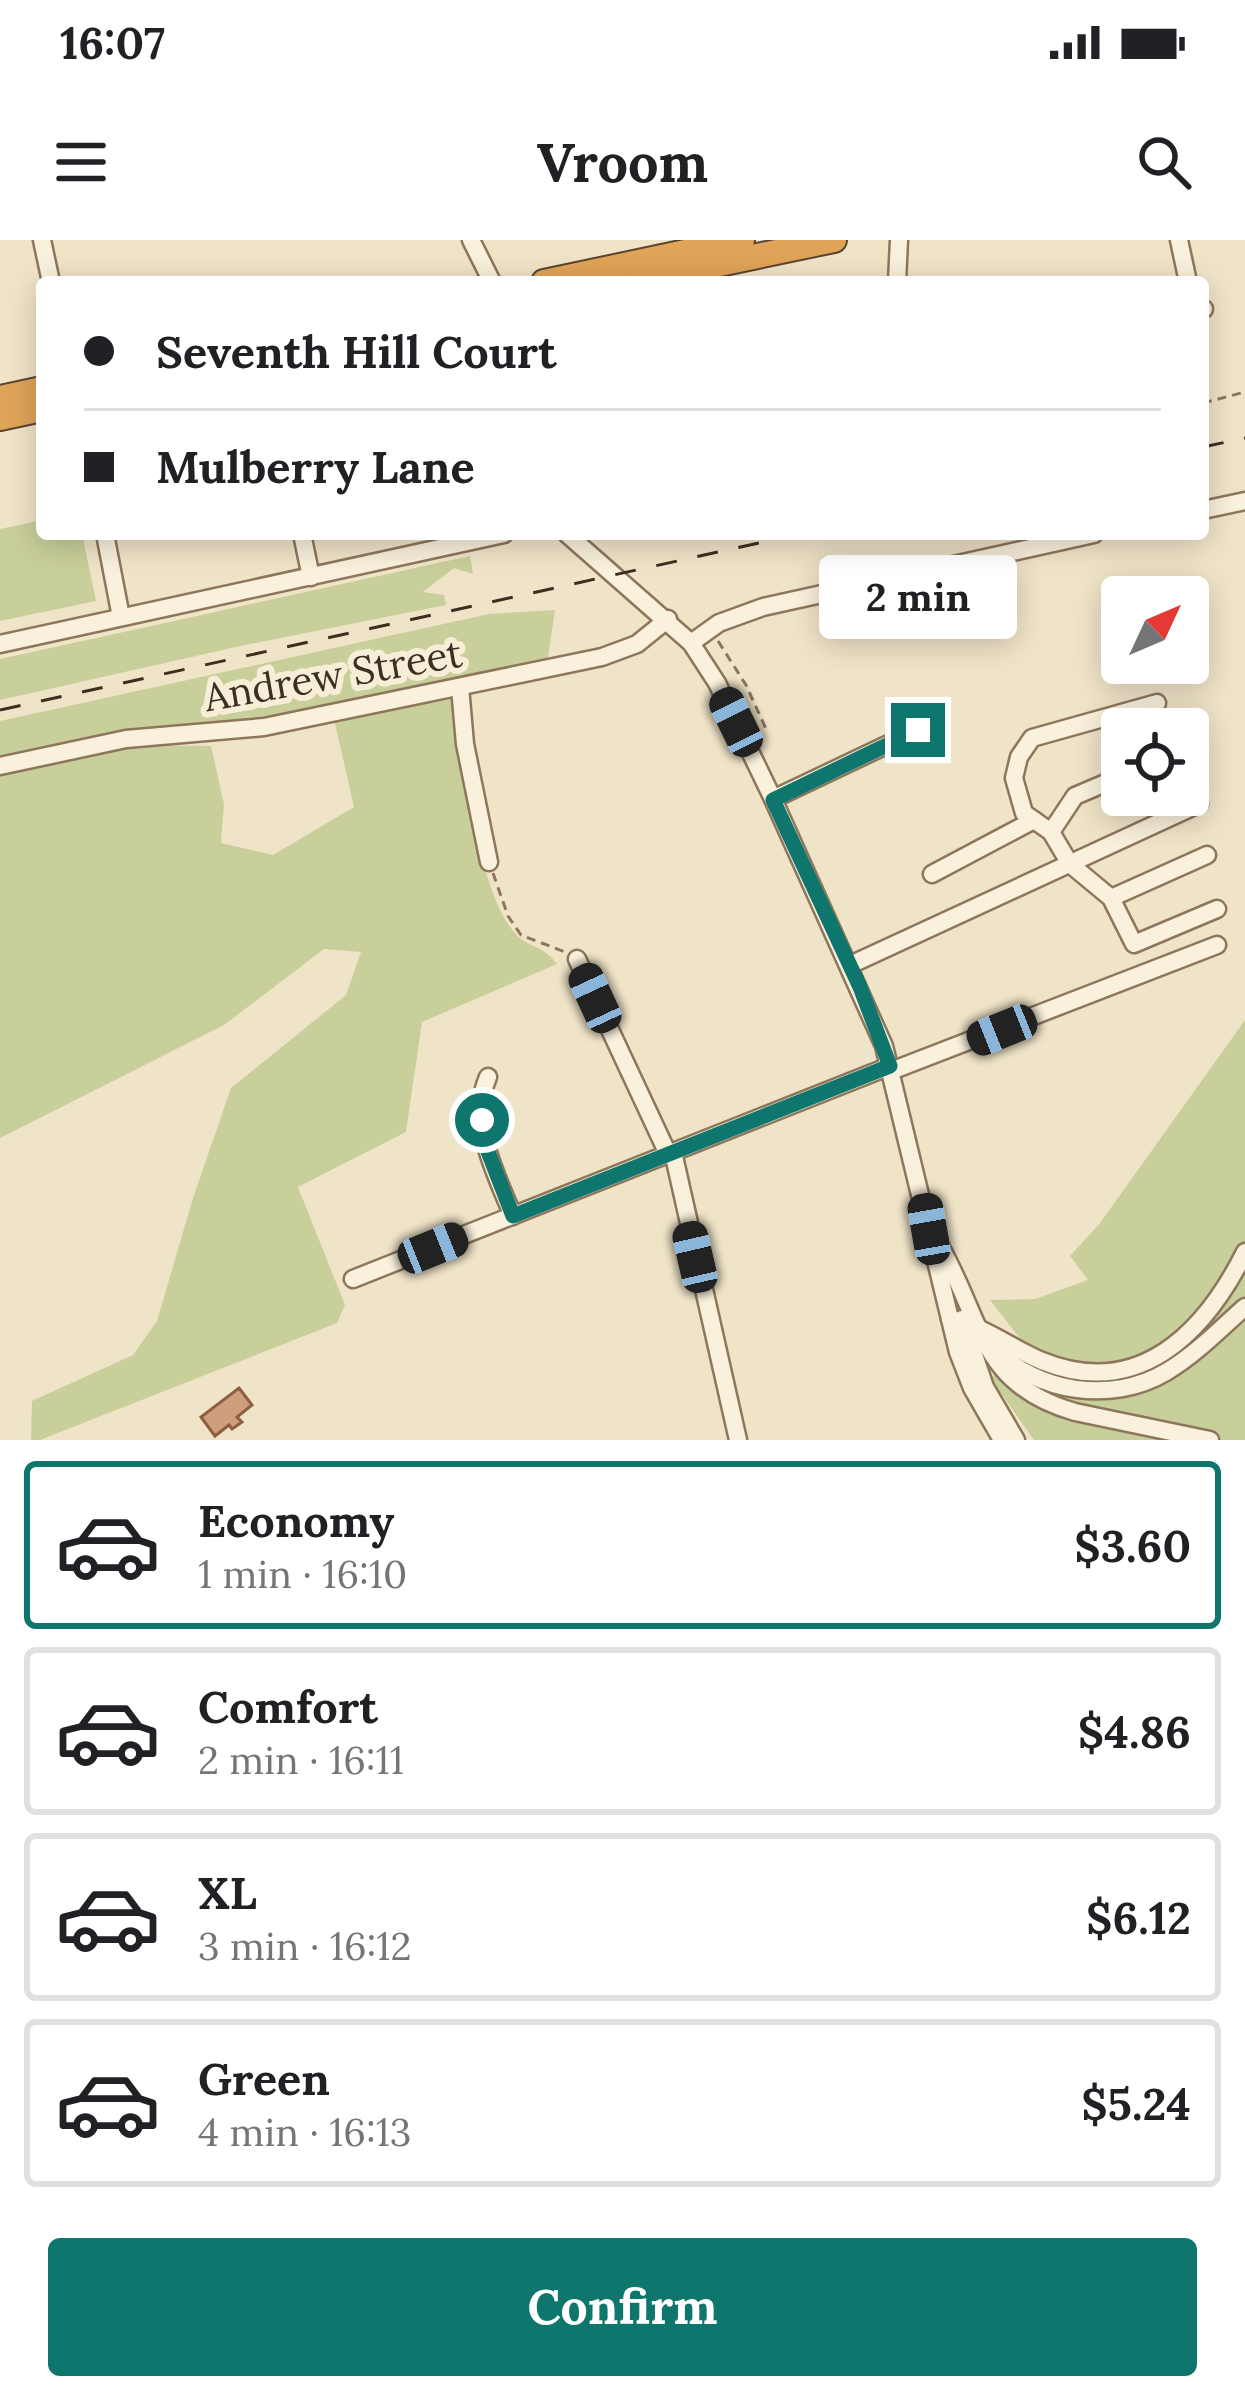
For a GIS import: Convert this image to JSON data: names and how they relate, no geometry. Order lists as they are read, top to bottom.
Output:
{
  "streets": {
    "street": ["Andrew Street"]
  },
  "north": "top right",
  "page": {
    "status": "16:07",
    "header": "Vroom",
    "banner": ["Seventh Hill Court", "Mulberry Lane"],
    "bubble": "2 min",
    "list": [
      {
        "name": "Economy",
        "note": "1 min · 16:10",
        "value": "$3.60"
      },
      {
        "name": "Comfort",
        "note": "2 min · 16:11",
        "value": "$4.86"
      },
      {
        "name": "XL",
        "note": "3 min · 16:12",
        "value": "$6.12"
      },
      {
        "name": "Green",
        "note": "4 min · 16:13",
        "value": "$5.24"
      }
    ],
    "buttons": "Confirm"
  }
}
